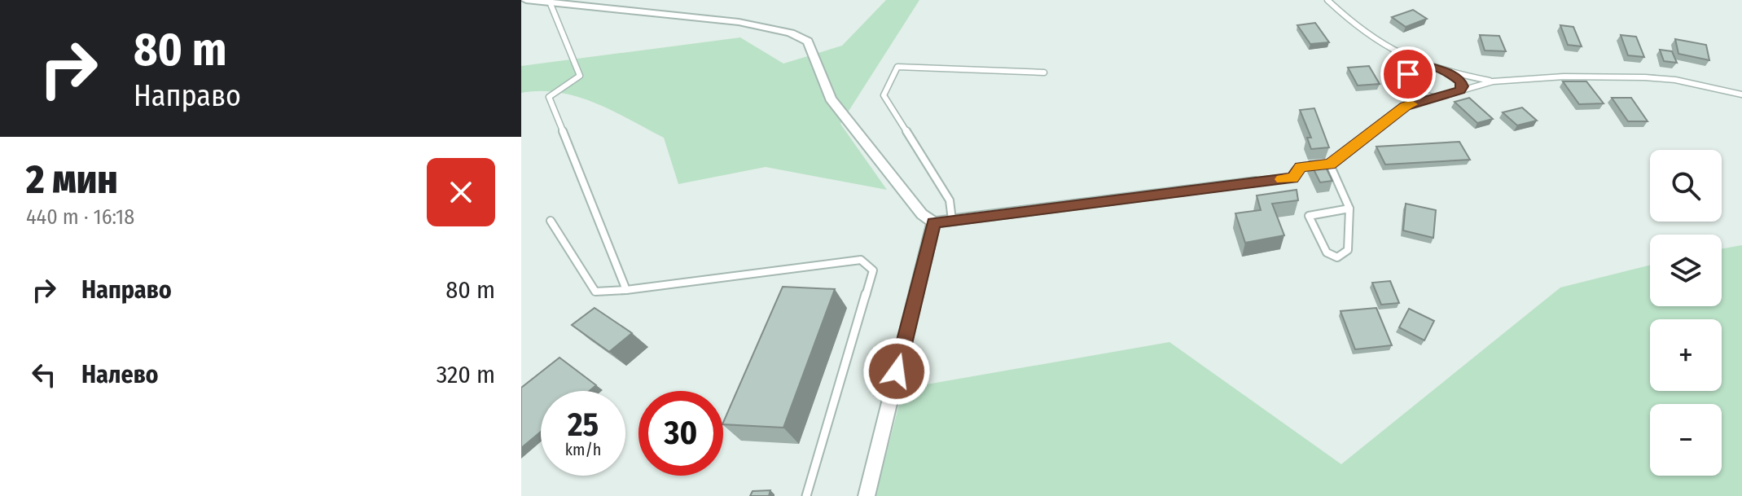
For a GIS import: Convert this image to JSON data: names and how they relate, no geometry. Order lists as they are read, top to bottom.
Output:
{
  "page": {
    "turn": ["80 m", "Направо"],
    "heading": ["2 мин", "440 m · 16:18"],
    "map_buttons": ["+", "−"],
    "list": [
      {
        "name": "Направо",
        "value": "80 m"
      },
      {
        "name": "Налево",
        "value": "320 m"
      }
    ],
    "speed": "25 km/h",
    "limit": "30"
  }
}
